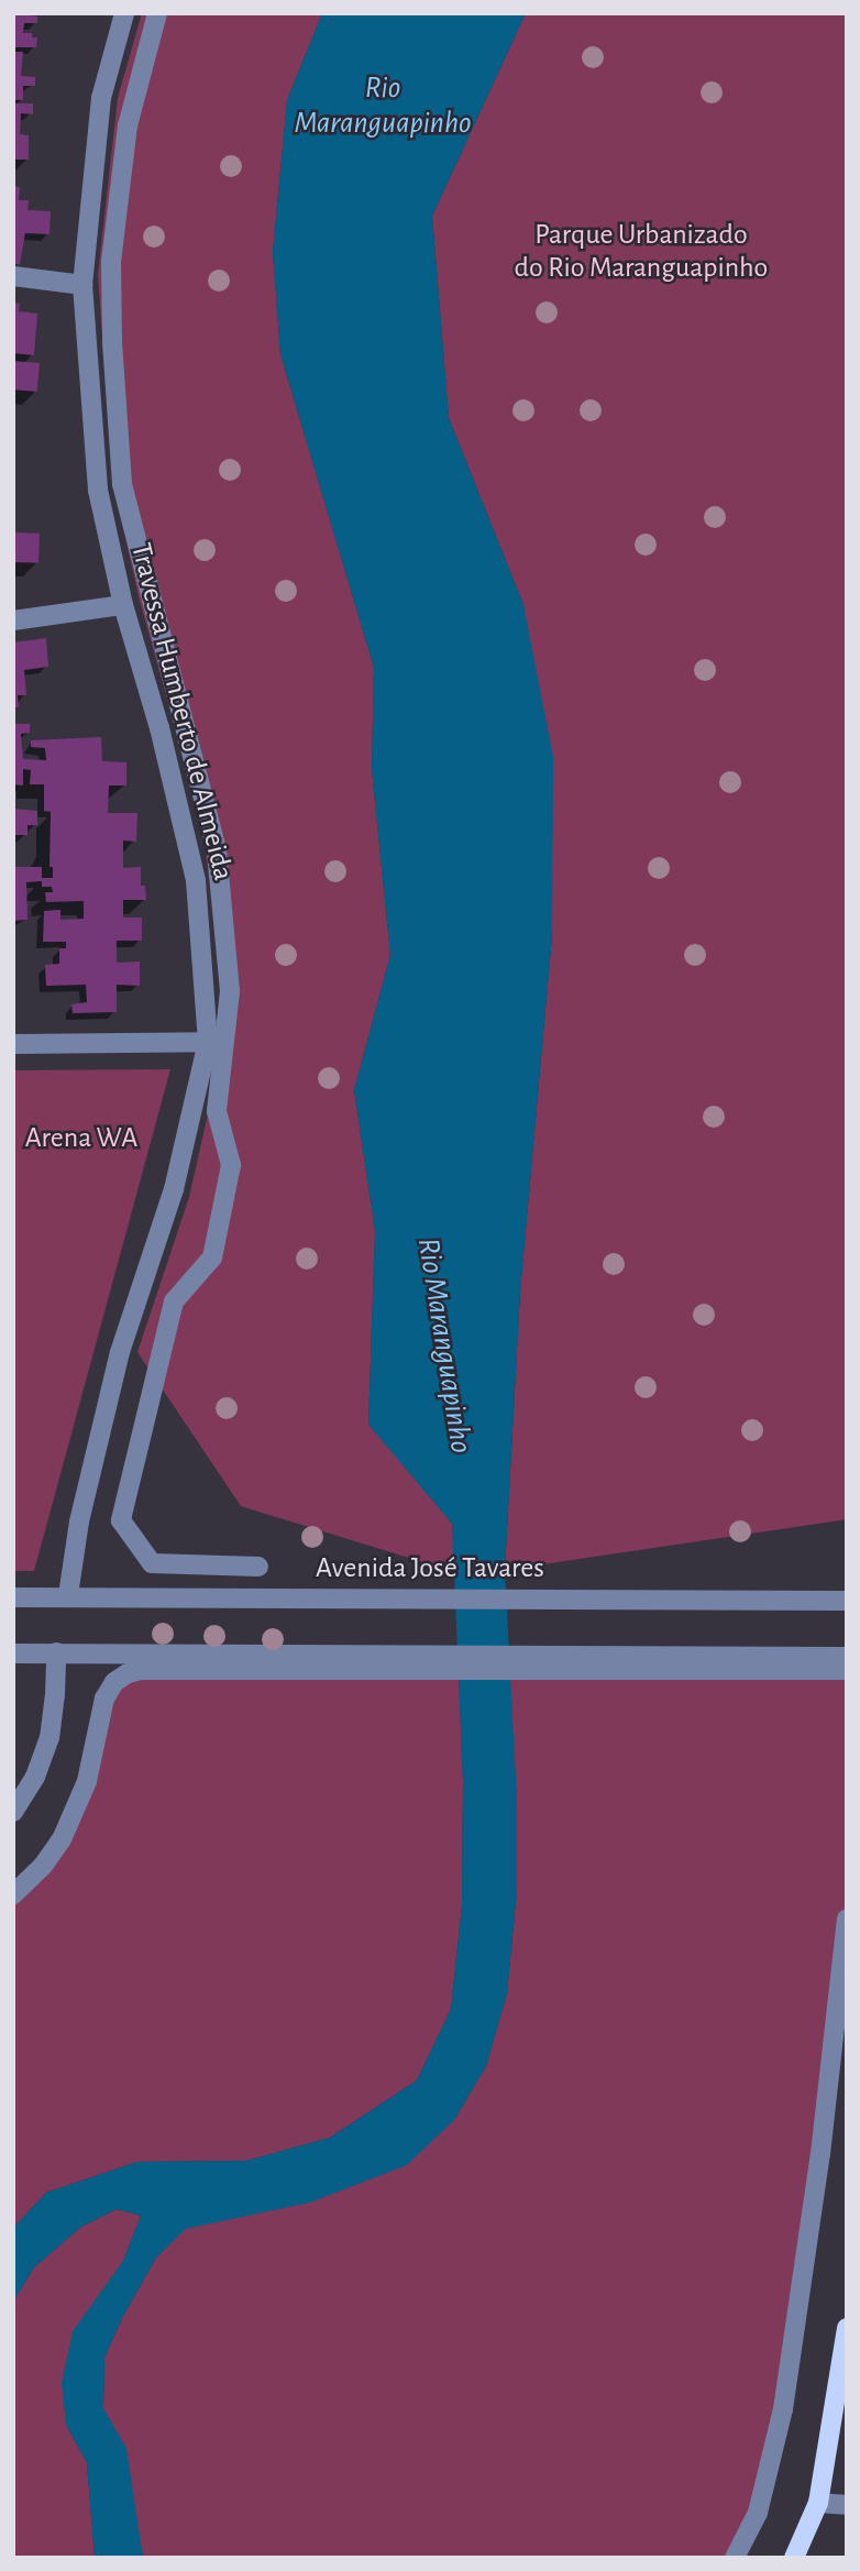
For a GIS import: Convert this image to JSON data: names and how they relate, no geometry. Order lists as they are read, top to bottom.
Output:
{
  "streets": {
    "street": ["Travessa Humberto de Almeida", "Avenida José Tavares"]
  },
  "crossings": [
    ["Travessa Humberto de Almeida", "Avenida José Tavares"]
  ],
  "water": ["Rio Maranguapinho"],
  "parks": ["Parque Urbanizado do Rio Maranguapinho", "Arena WA"]
}
